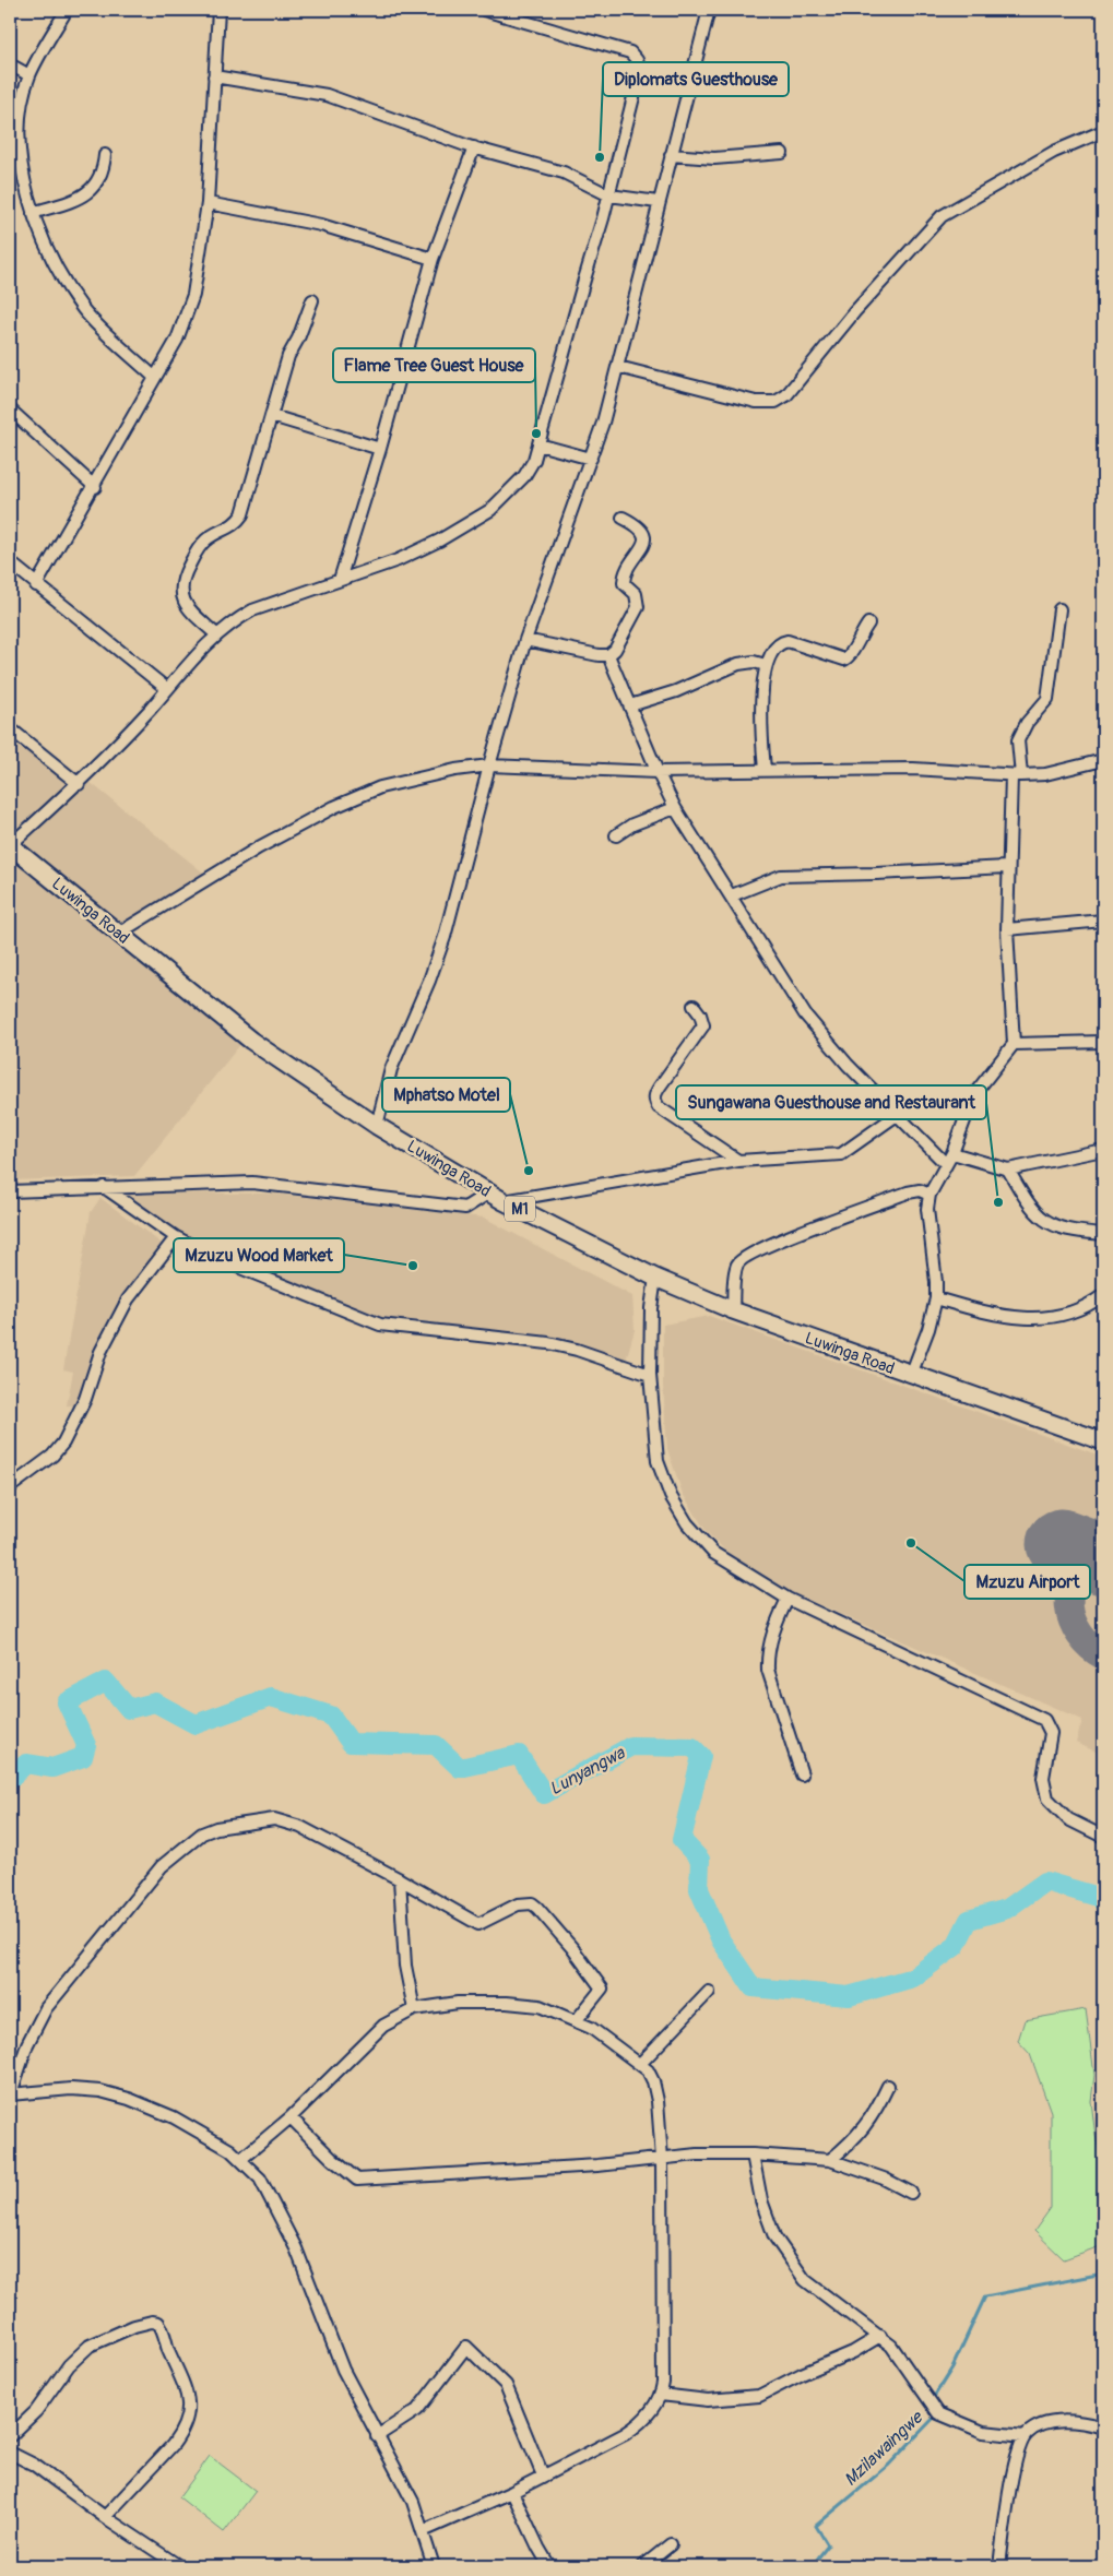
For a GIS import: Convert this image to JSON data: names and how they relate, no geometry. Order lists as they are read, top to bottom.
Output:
{
  "streets": {
    "highway": ["Luwinga Road", "M1"]
  },
  "crossings": [
    ["Luwinga Road", "M1"]
  ],
  "water": ["Lunyangwa", "Mzilawaingwe"],
  "places": [
    "Diplomats Guesthouse",
    "Flame Tree Guest House",
    "Mphatso Motel",
    "Sungawana Guesthouse and Restaurant",
    "Mzuzu Wood Market",
    "Mzuzu Airport"
  ]
}
